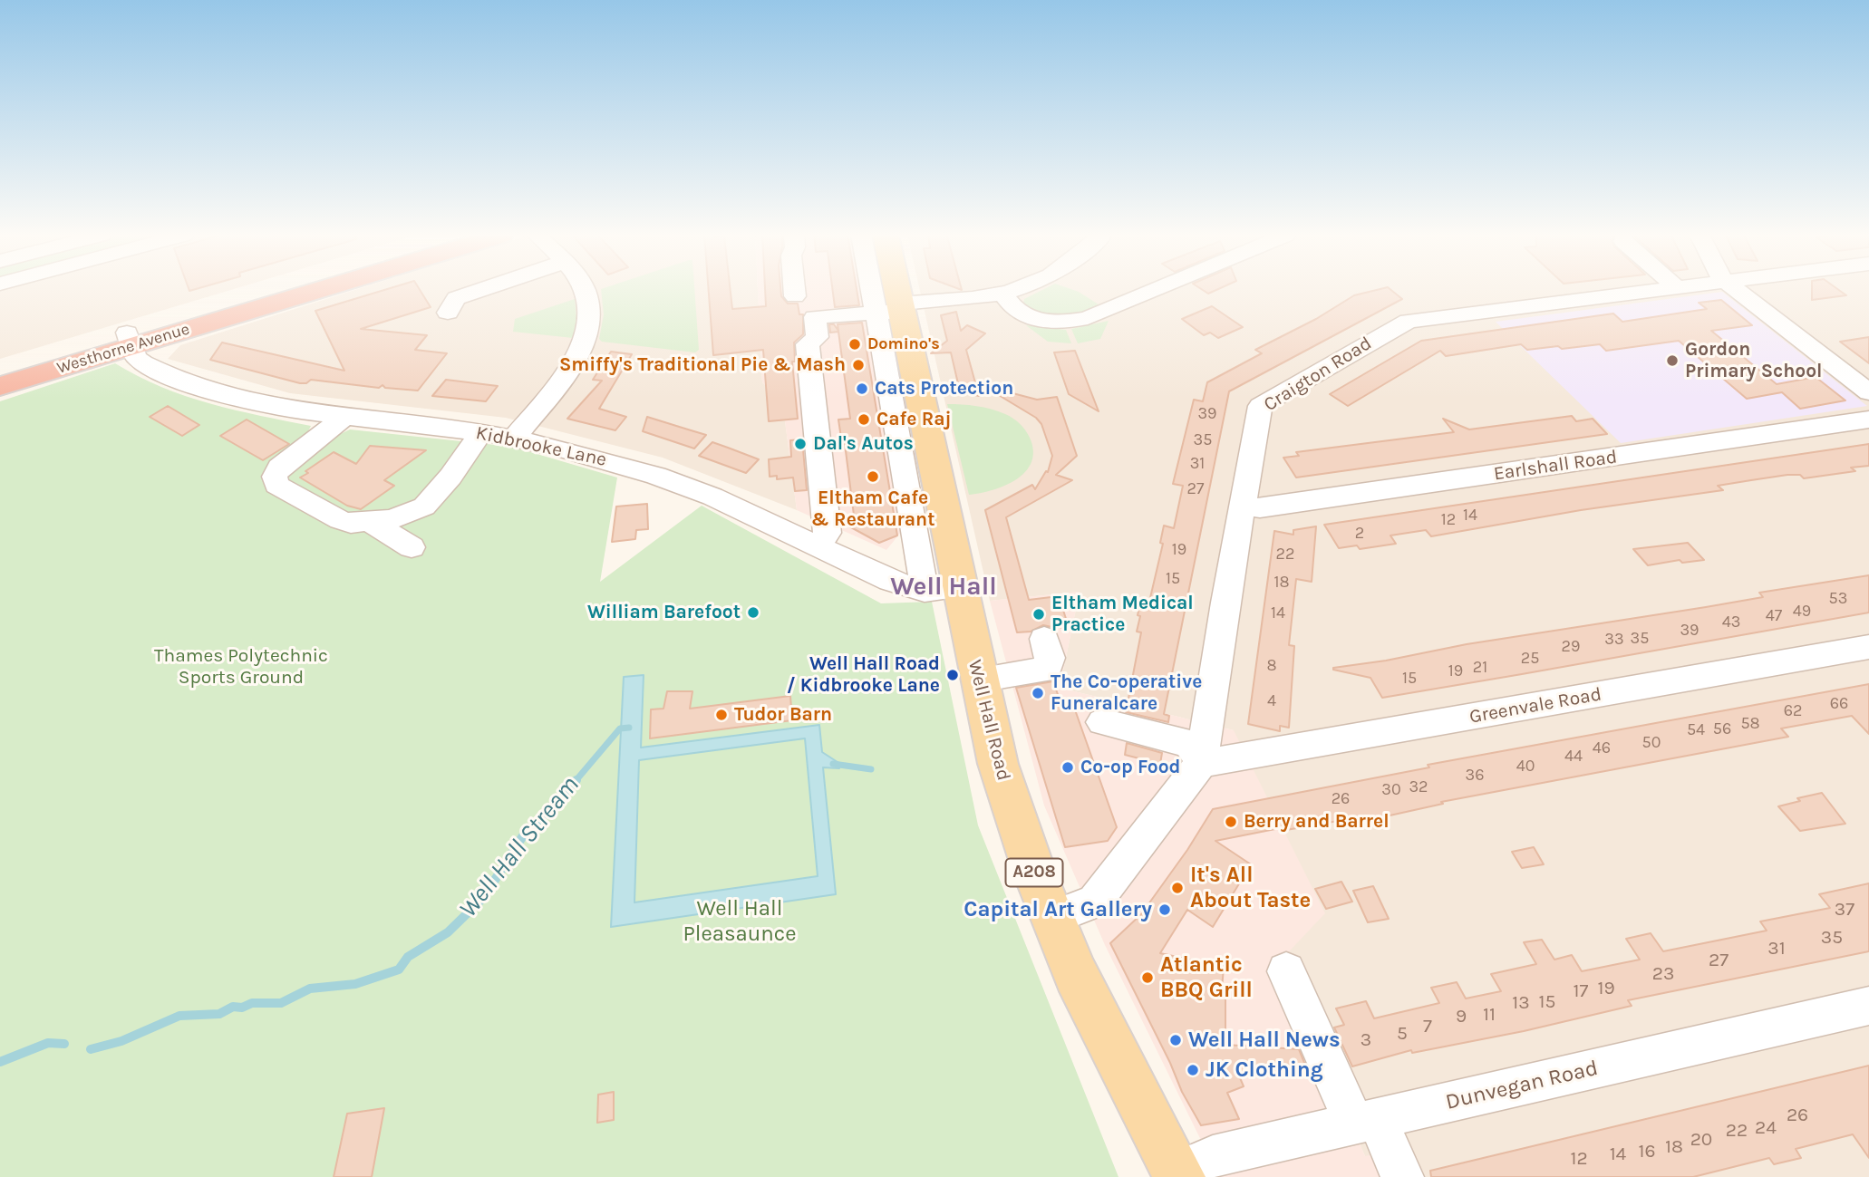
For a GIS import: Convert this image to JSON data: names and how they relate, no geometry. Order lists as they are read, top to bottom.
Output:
{
  "streets": {
    "highway": ["Westhorne Avenue"],
    "main road": ["Well Hall Road", "A208"],
    "street": [
      "Craigton Road",
      "Kidbrooke Lane",
      "Earlshall Road",
      "Greenvale Road",
      "Dunvegan Road"
    ]
  },
  "crossings": [
    ["Westhorne Avenue", "Kidbrooke Lane"],
    ["Craigton Road", "Earlshall Road"],
    ["Craigton Road", "Greenvale Road"],
    ["Kidbrooke Lane", "Well Hall Road"],
    ["Well Hall Road", "Dunvegan Road"]
  ],
  "districts": ["Well Hall"],
  "water": ["Well Hall Stream"],
  "parks": ["Thames Polytechnic Sports Ground", "Well Hall Pleasaunce"],
  "places": [
    "Domino's",
    "Gordon Primary School",
    "Smiffy's Traditional Pie & Mash",
    "Cats Protection",
    "Cafe Raj",
    "Dal's Autos",
    "Eltham Cafe & Restaurant",
    "William Barefoot",
    "Eltham Medical Practice",
    "Well Hall Road / Kidbrooke Lane",
    "The Co-operative Funeralcare",
    "Tudor Barn",
    "Co-op Food",
    "Berry and Barrel",
    "It's All About Taste",
    "Capital Art Gallery",
    "Atlantic BBQ Grill",
    "Well Hall News",
    "JK Clothing"
  ],
  "house_numbers": [
    "39",
    "35",
    "31",
    "27",
    "14",
    "12",
    "2",
    "19",
    "22",
    "15",
    "18",
    "53",
    "49",
    "14",
    "47",
    "43",
    "39",
    "35",
    "33",
    "29",
    "25",
    "8",
    "21",
    "19",
    "15",
    "4",
    "66",
    "62",
    "58",
    "56",
    "54",
    "50",
    "46",
    "44",
    "40",
    "36",
    "32",
    "30",
    "26",
    "37",
    "35",
    "31",
    "27",
    "23",
    "19",
    "17",
    "15",
    "13",
    "11",
    "9",
    "7",
    "5",
    "3",
    "26",
    "24",
    "22",
    "20",
    "18",
    "16",
    "14",
    "12"
  ]
}
